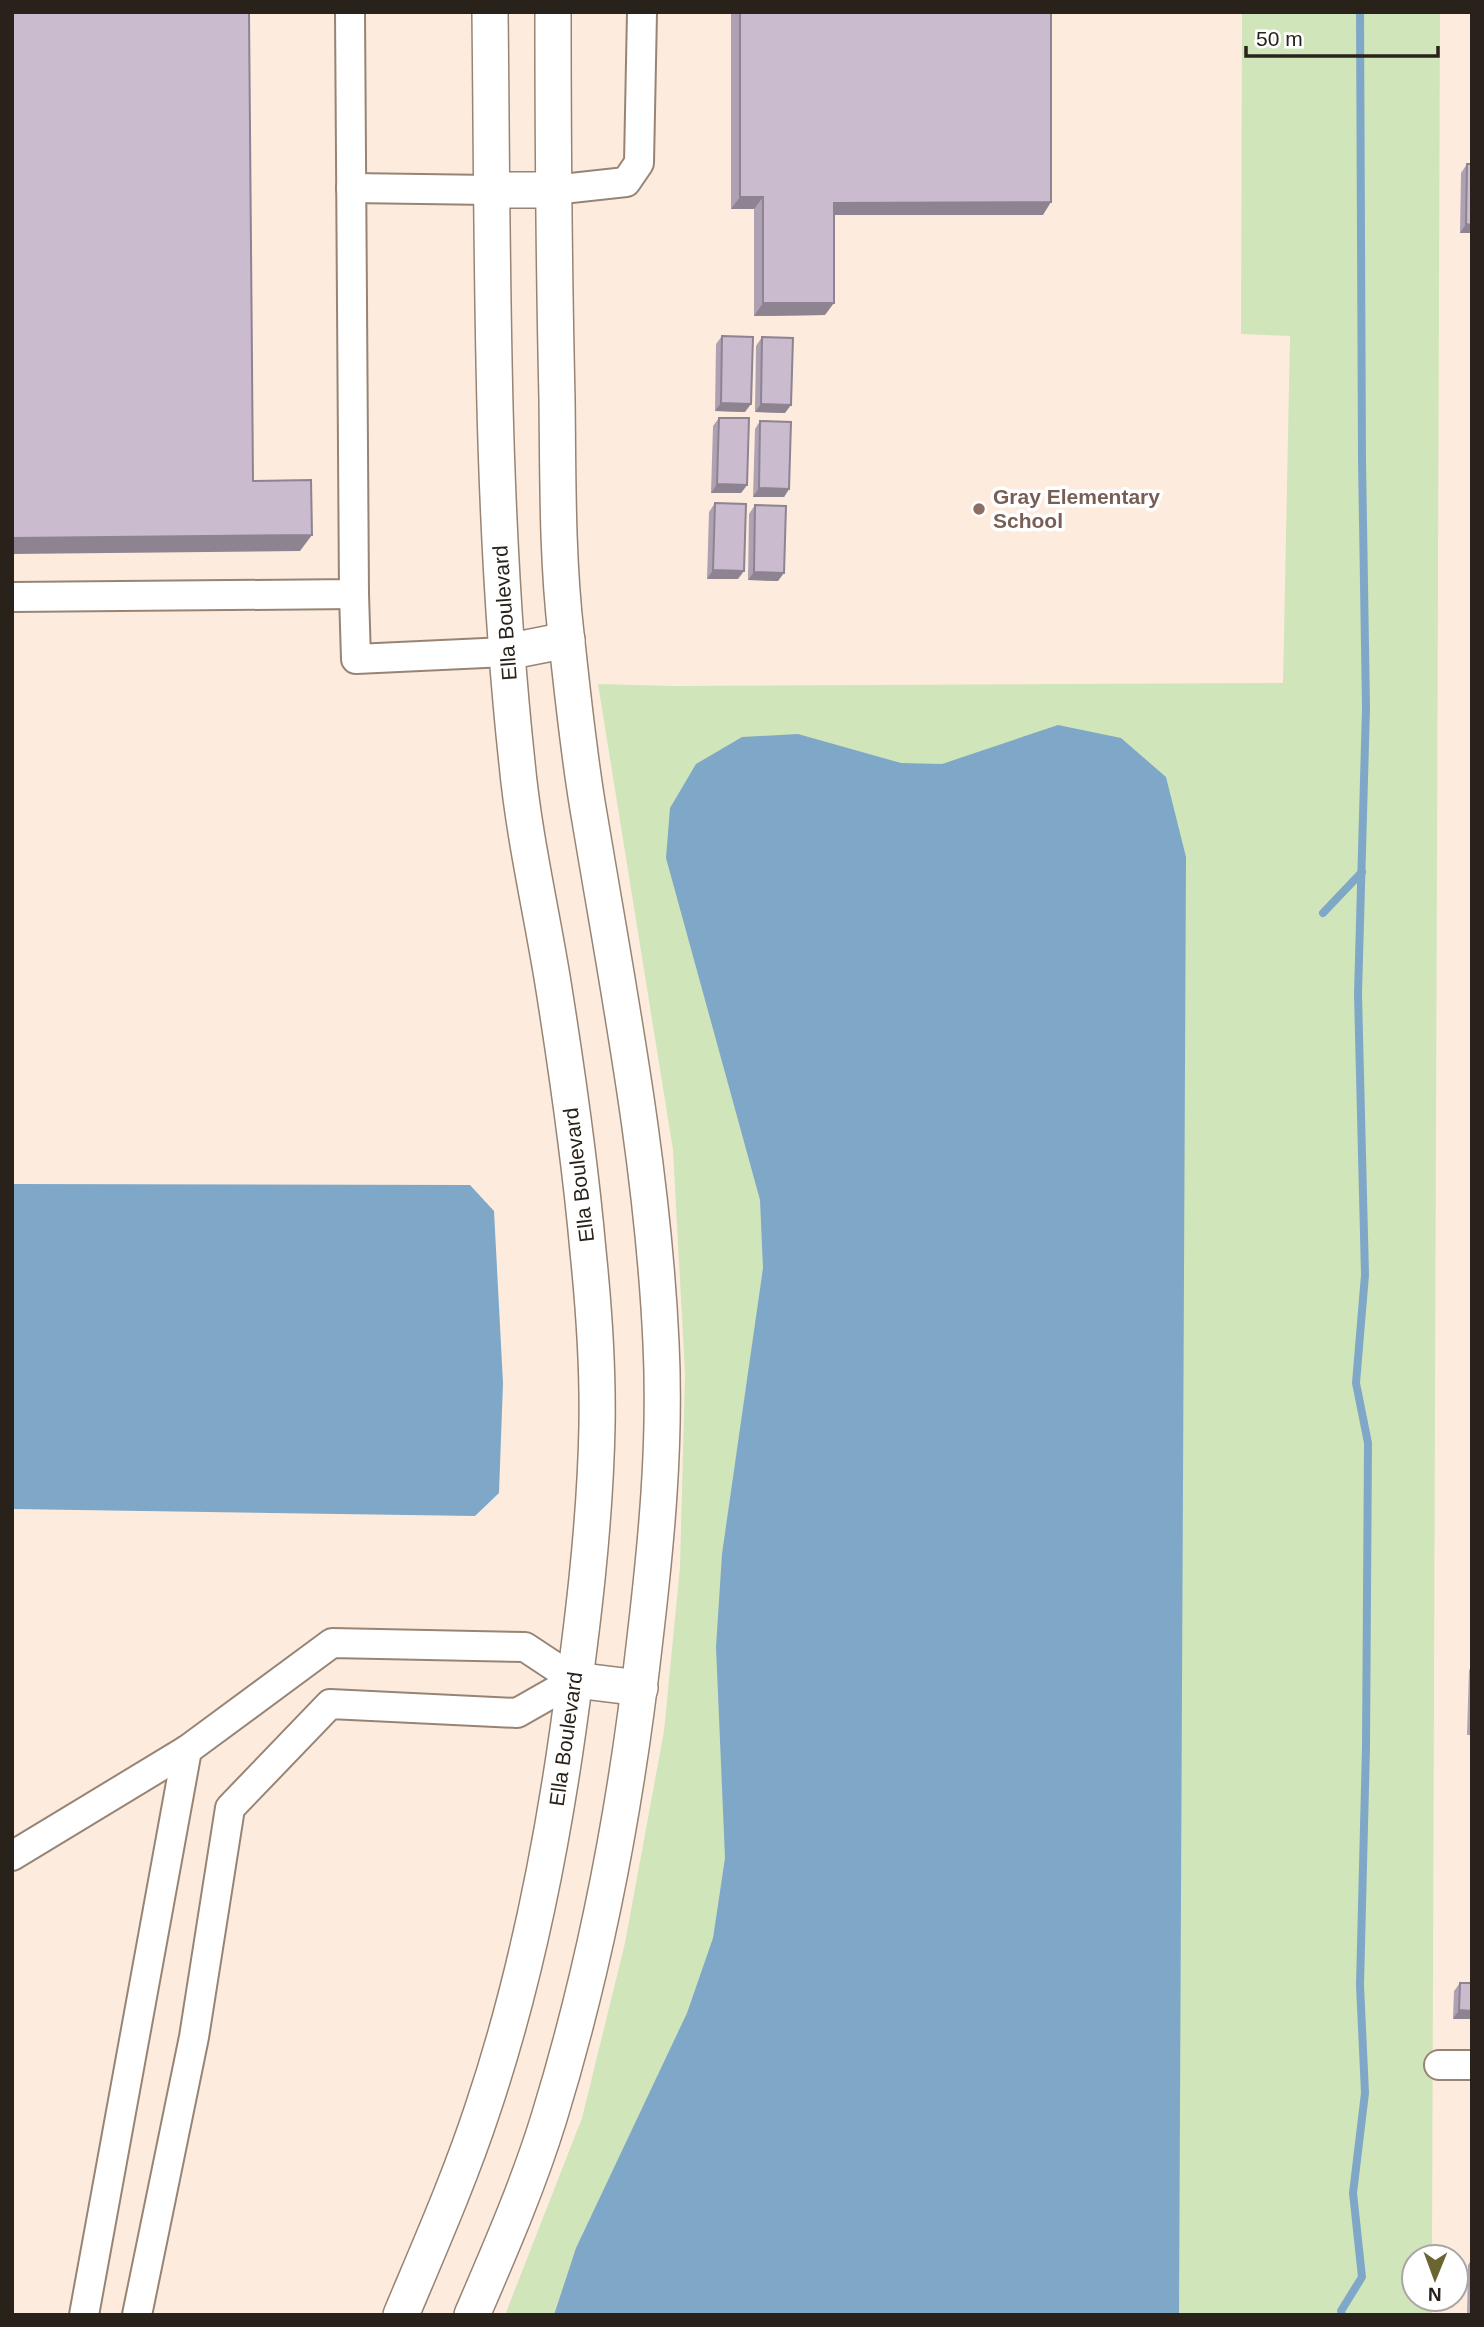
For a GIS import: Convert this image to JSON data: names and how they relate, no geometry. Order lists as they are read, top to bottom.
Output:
{
  "streets": {
    "main road": ["Ella Boulevard"]
  },
  "places": ["Gray Elementary School"],
  "scale_bar": "50 m",
  "north": "bottom"
}
